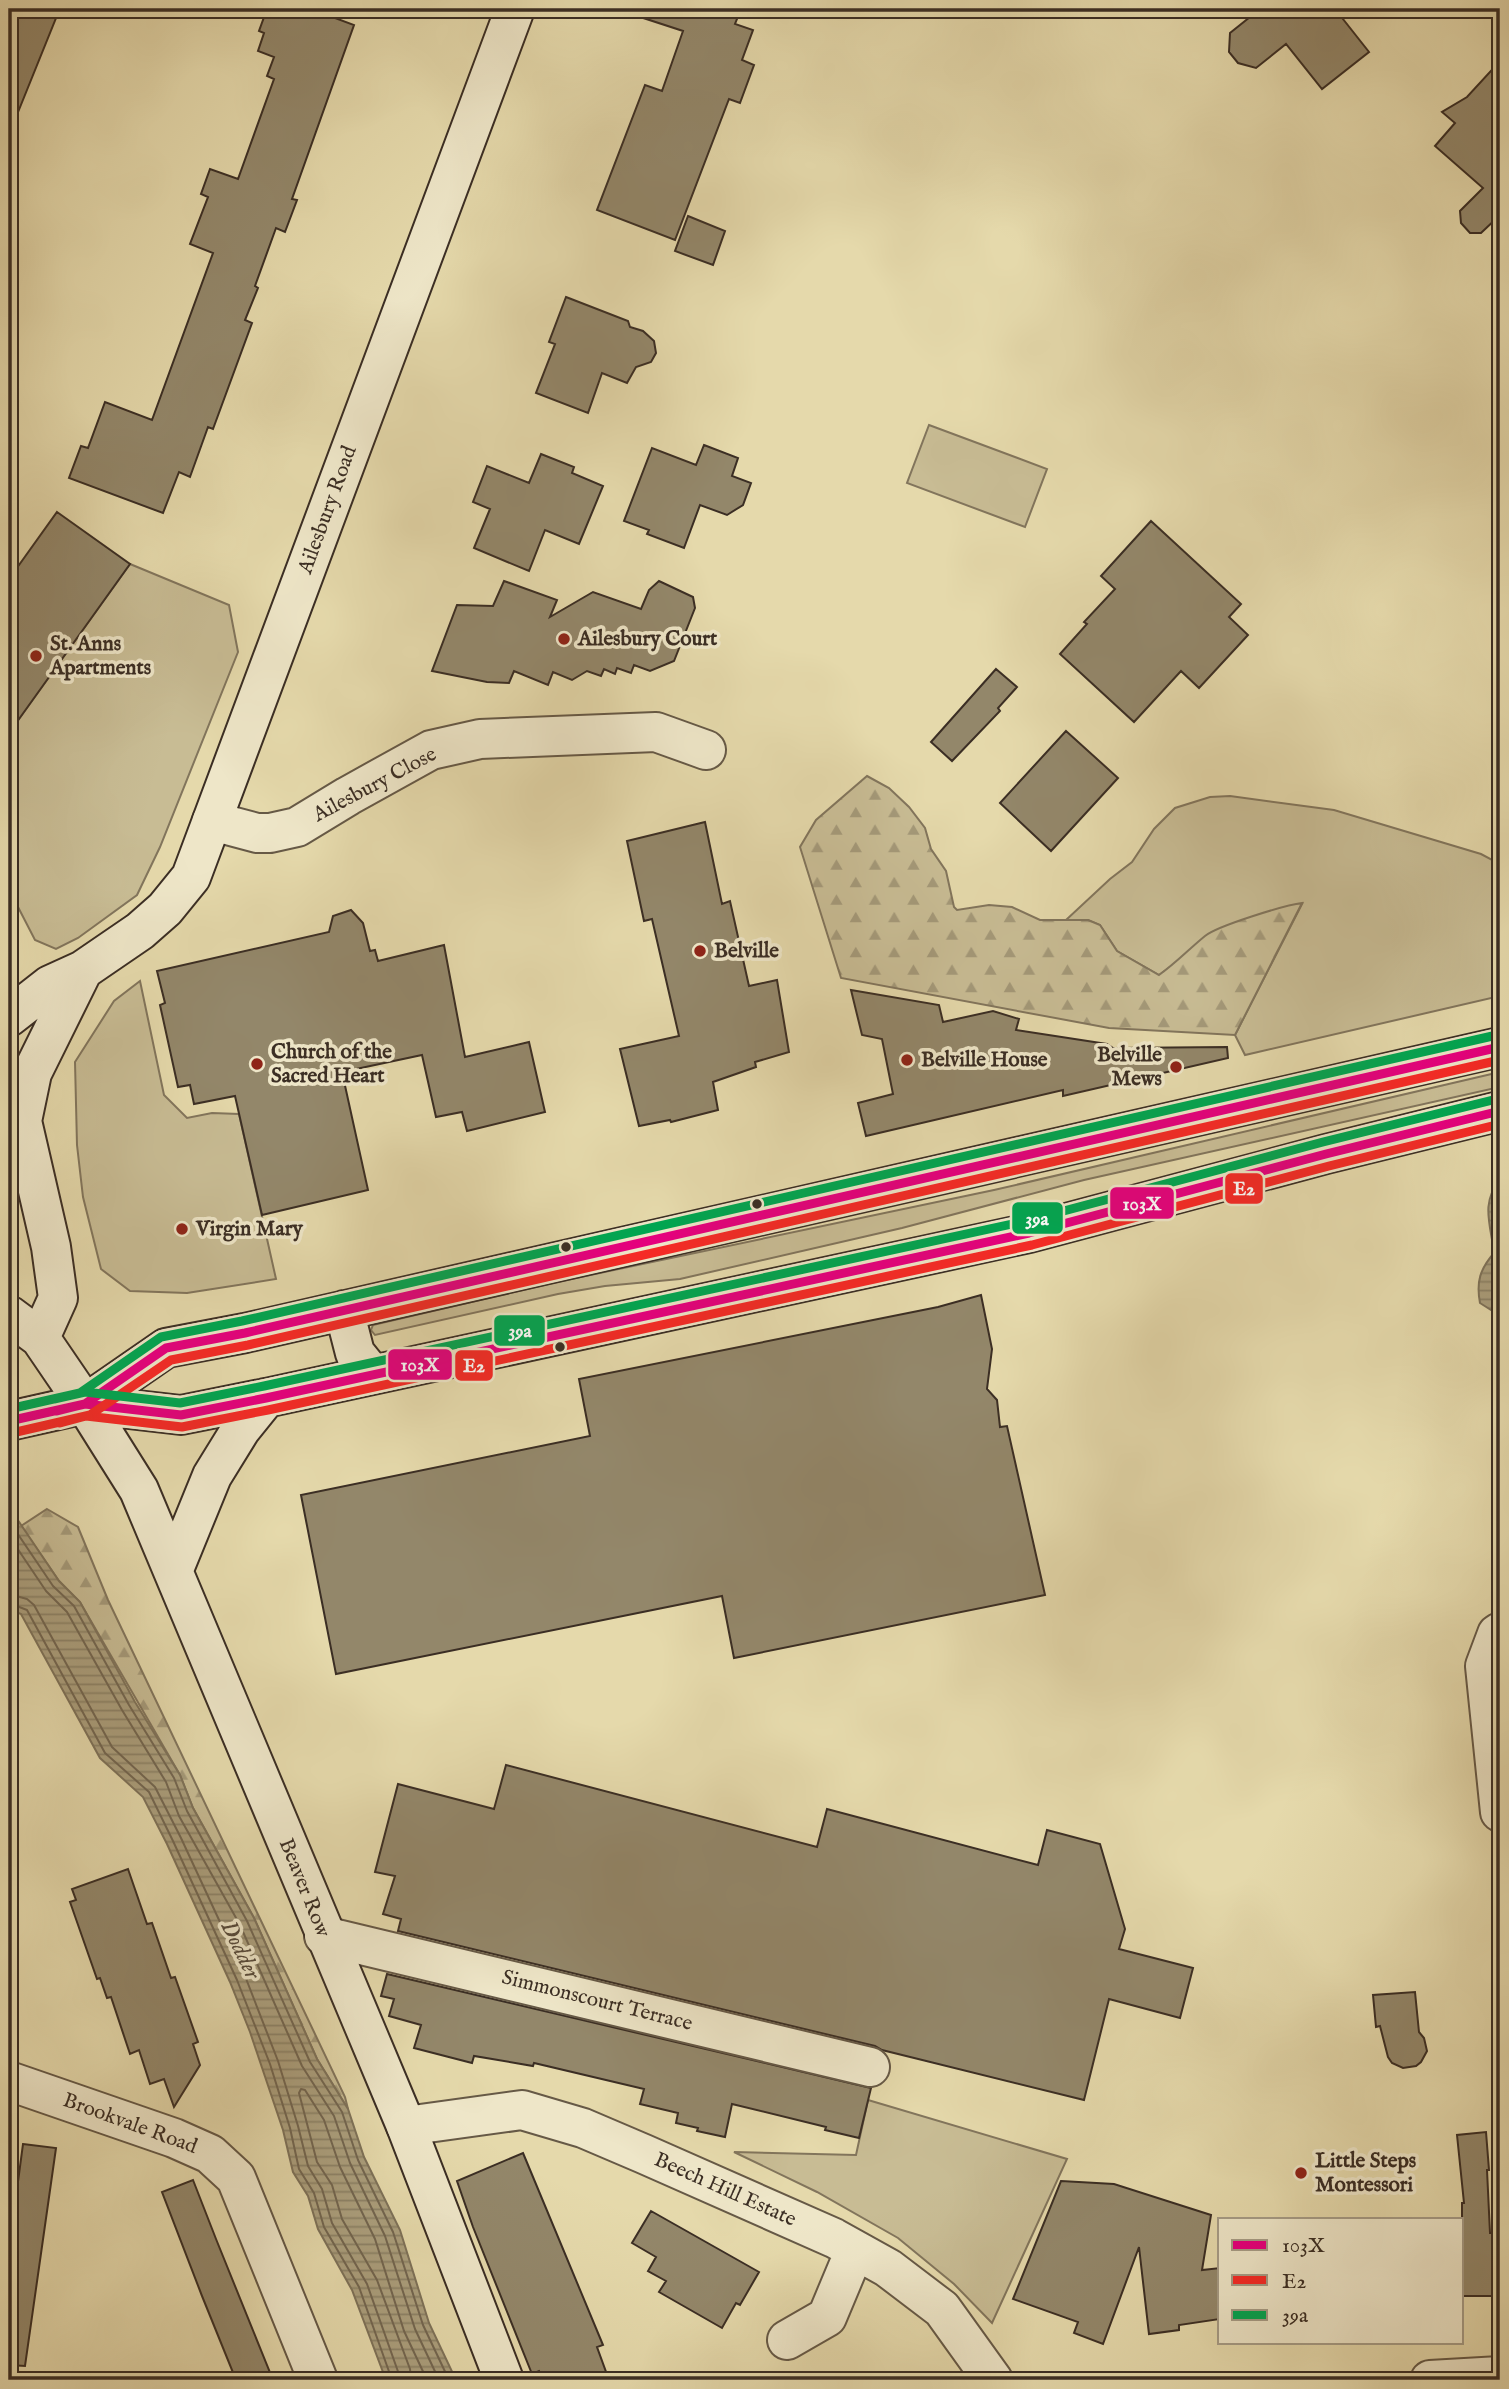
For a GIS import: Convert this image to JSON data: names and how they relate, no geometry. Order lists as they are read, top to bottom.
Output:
{
  "streets": {
    "main road": [
      "Ailesbury Road",
      "Ailesbury Close",
      "Beaver Row",
      "Simmonscourt Terrace",
      "Brookvale Road",
      "Beech Hill Estate"
    ]
  },
  "crossings": [
    ["Ailesbury Road", "Ailesbury Close"],
    ["Beaver Row", "Simmonscourt Terrace"],
    ["Beaver Row", "Beech Hill Estate"]
  ],
  "water": ["Dodder"],
  "places": [
    "Ailesbury Court",
    "St. Anns Apartments",
    "Belville",
    "Belville House",
    "Church of the Sacred Heart",
    "Belville Mews",
    "Virgin Mary",
    "Little Steps Montessori"
  ],
  "lines": ["transit line 39a", "transit line 103X", "transit line E2"],
  "legend": ["103X", "E2", "39a"]
}
